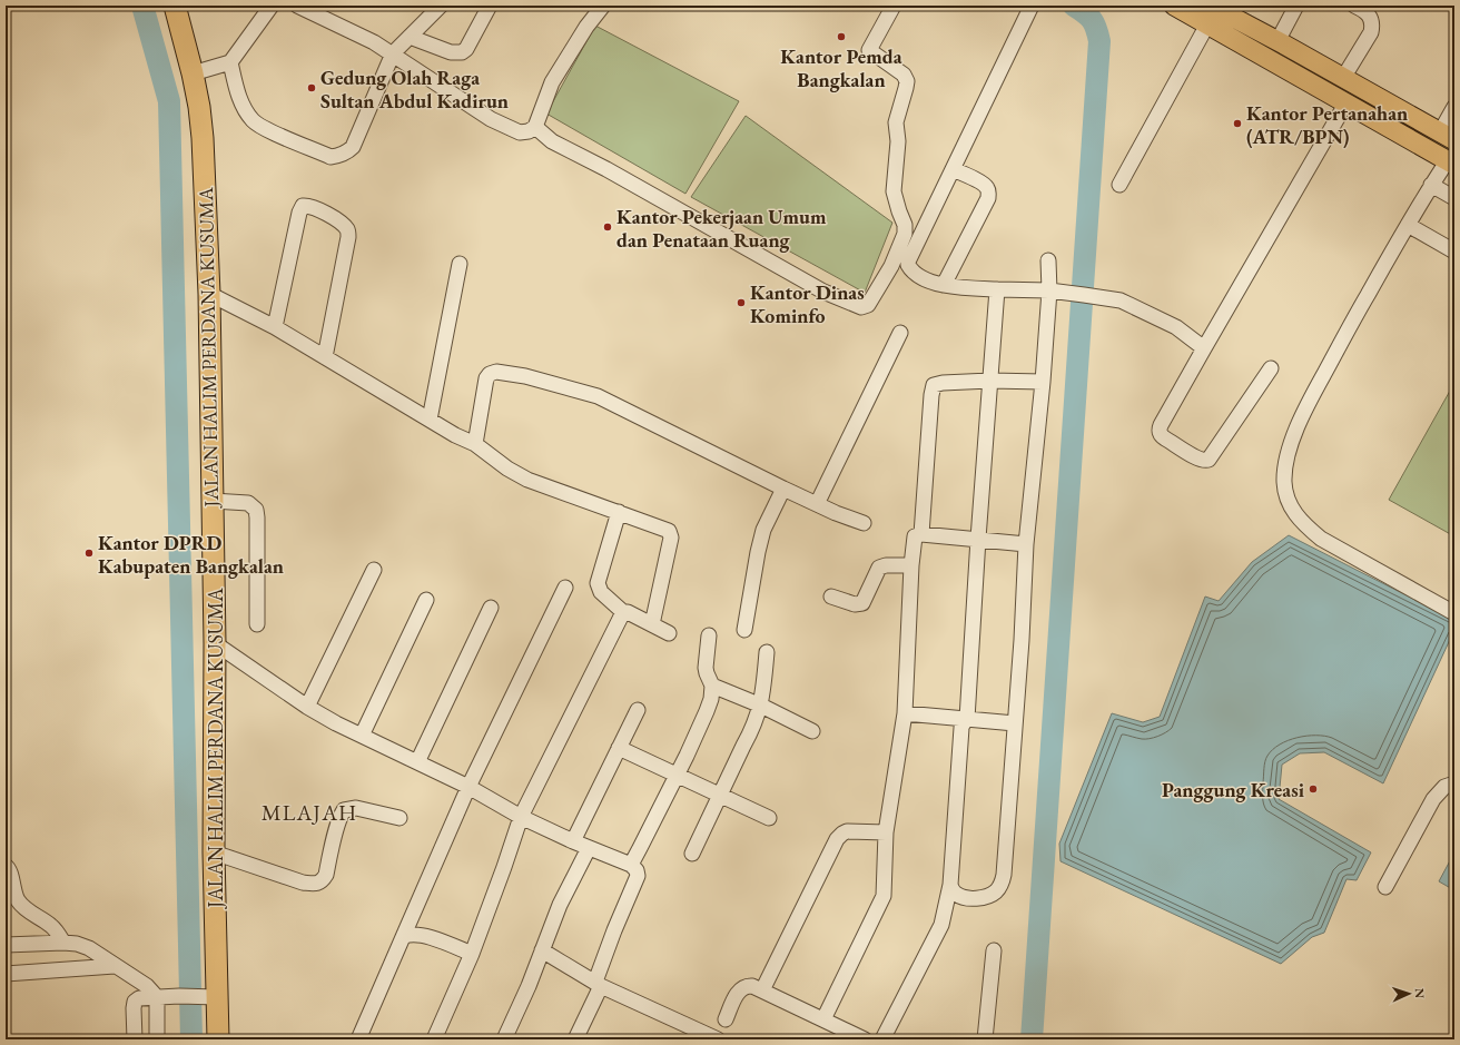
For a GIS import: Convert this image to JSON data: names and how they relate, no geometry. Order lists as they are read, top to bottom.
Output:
{
  "streets": {
    "highway": ["JALAN HALIM PERDANA KUSUMA"]
  },
  "districts": ["MLAJAH"],
  "places": [
    "Kantor Pemda Bangkalan",
    "Gedung Olah Raga Sultan Abdul Kadirun",
    "Kantor Pertanahan (ATR/BPN)",
    "Kantor Pekerjaan Umum dan Penataan Ruang",
    "Kantor Dinas Kominfo",
    "Kantor DPRD Kabupaten Bangkalan",
    "Panggung Kreasi"
  ],
  "north": "right"
}
